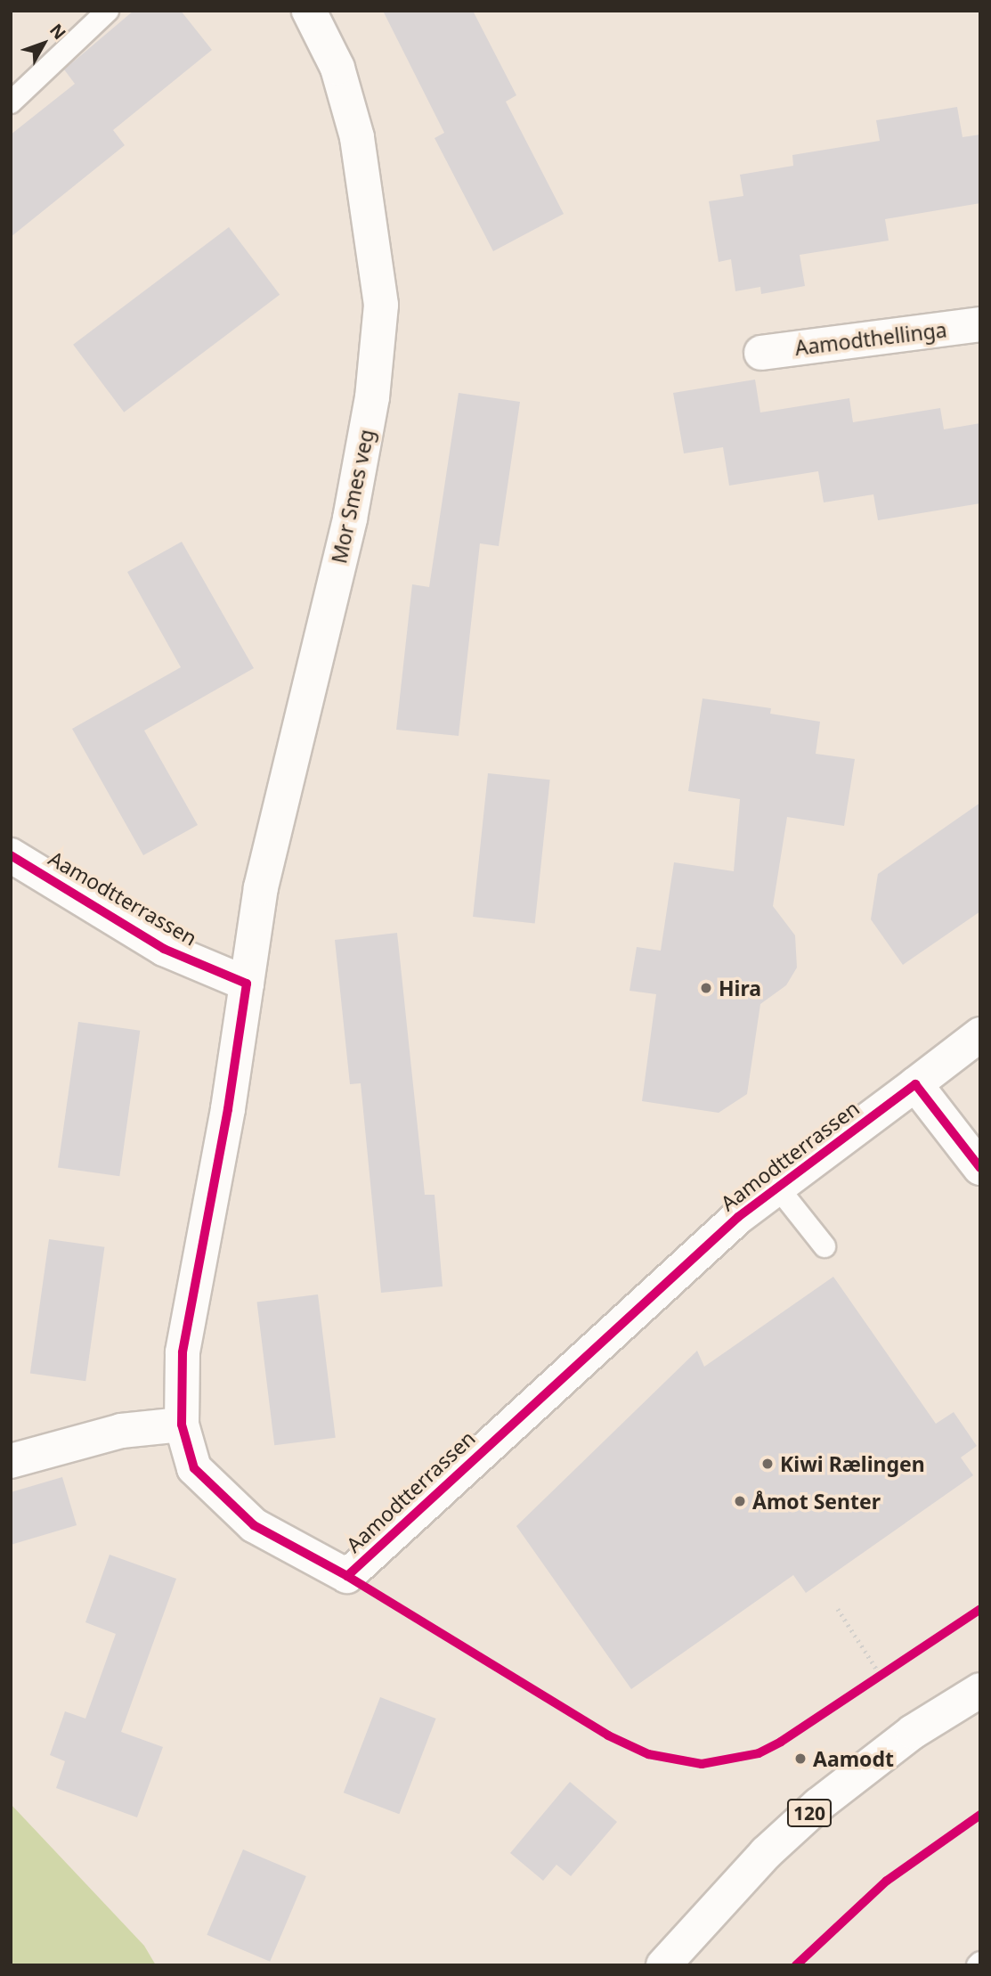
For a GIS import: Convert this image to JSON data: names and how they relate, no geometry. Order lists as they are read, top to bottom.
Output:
{
  "streets": {
    "street": [
      "Aamodthellinga",
      "Mor Smes veg",
      "Aamodtterrassen",
      "120"
    ]
  },
  "crossings": [
    ["Mor Smes veg", "Aamodtterrassen"]
  ],
  "places": [
    "Hira",
    "Kiwi Rælingen",
    "Åmot Senter",
    "Aamodt"
  ],
  "north": "top right"
}
